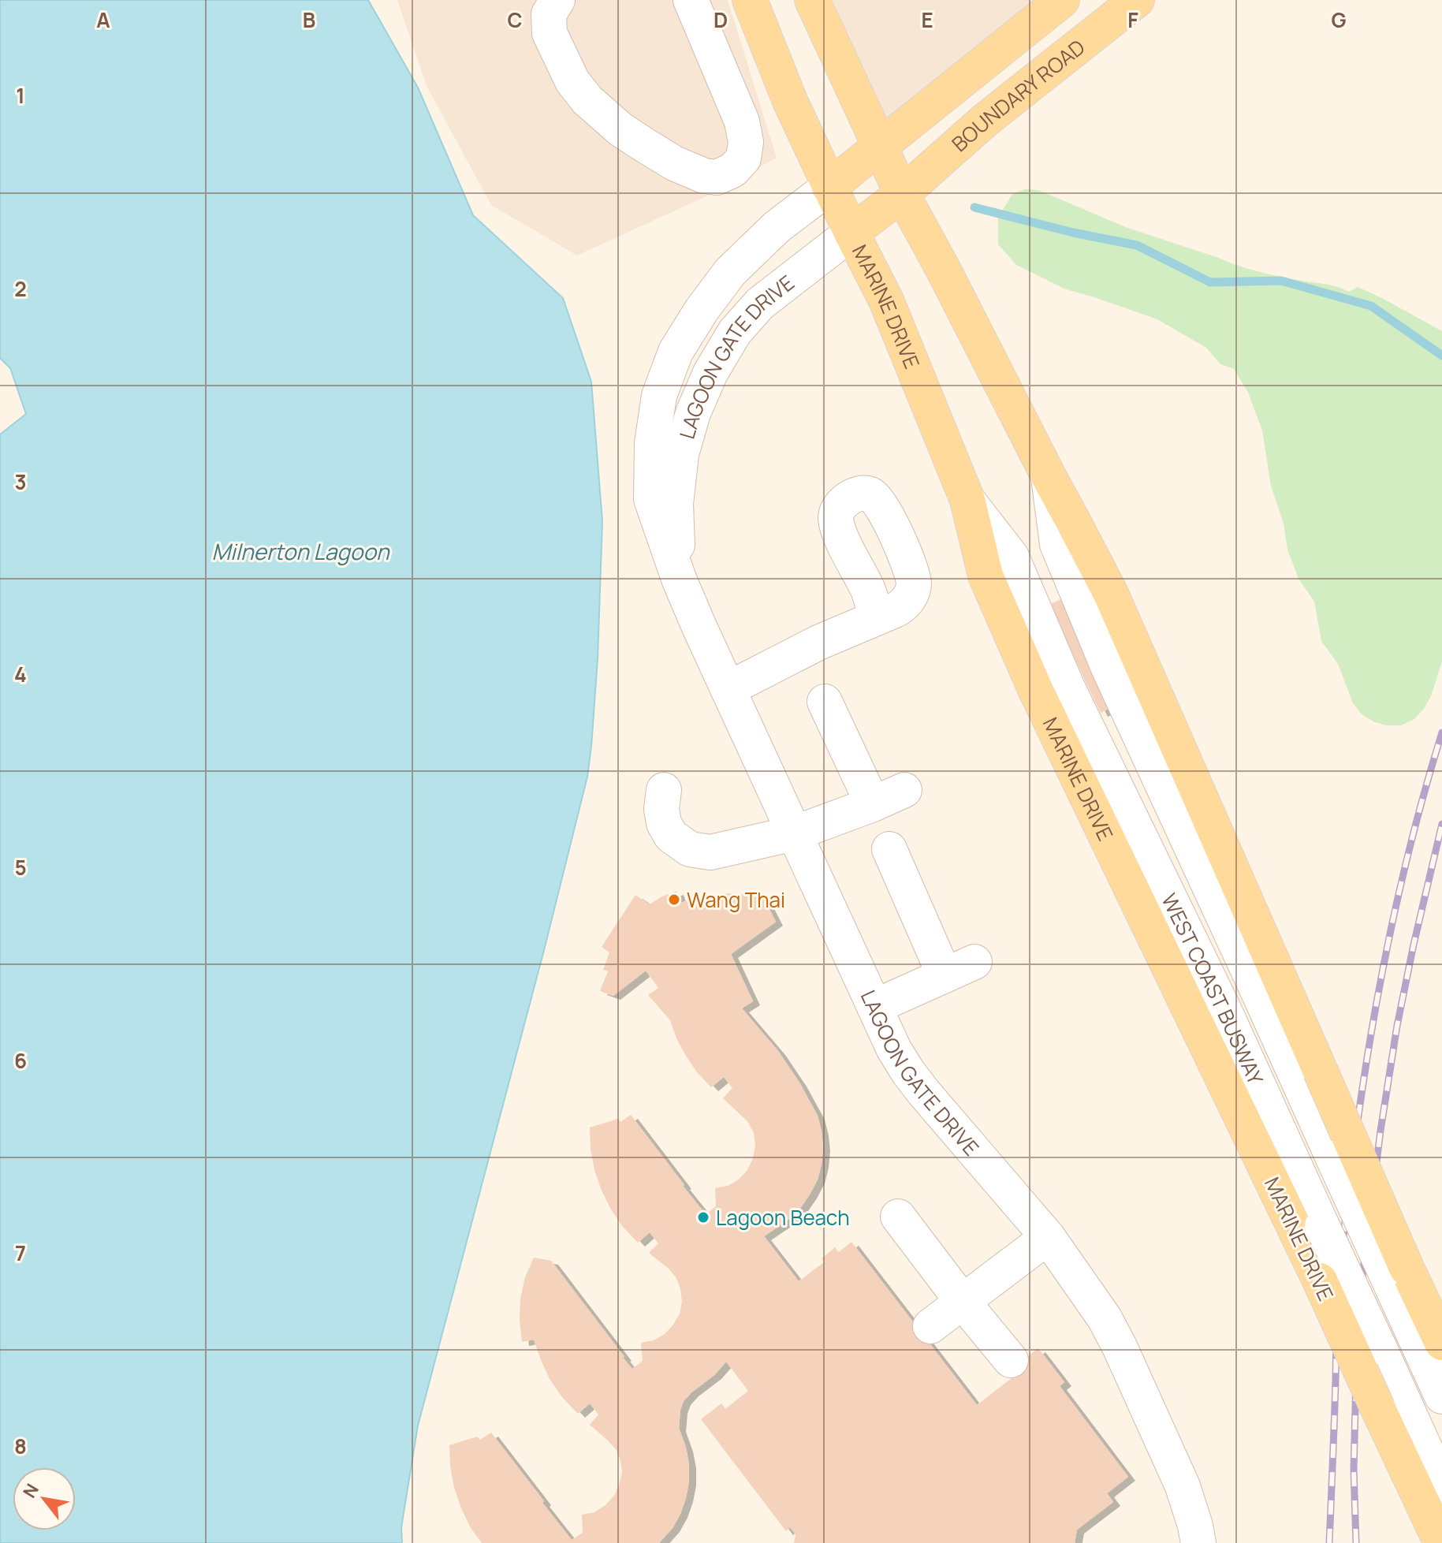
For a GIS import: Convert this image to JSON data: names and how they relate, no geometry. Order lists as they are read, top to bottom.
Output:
{
  "streets": {
    "main road": ["BOUNDARY ROAD", "MARINE DRIVE", "LAGOON GATE DRIVE"],
    "street": ["WEST COAST BUSWAY"]
  },
  "crossings": [
    ["BOUNDARY ROAD", "LAGOON GATE DRIVE"],
    ["MARINE DRIVE", "LAGOON GATE DRIVE"],
    ["MARINE DRIVE", "WEST COAST BUSWAY"]
  ],
  "water": ["Milnerton Lagoon"],
  "places": ["Wang Thai", "Lagoon Beach"],
  "north": "top left",
  "grid": {
    "columns": [
      "A",
      "B",
      "C",
      "D",
      "E",
      "F",
      "G"
    ],
    "rows": [
      "1",
      "2",
      "3",
      "4",
      "5",
      "6",
      "7",
      "8"
    ]
  }
}
